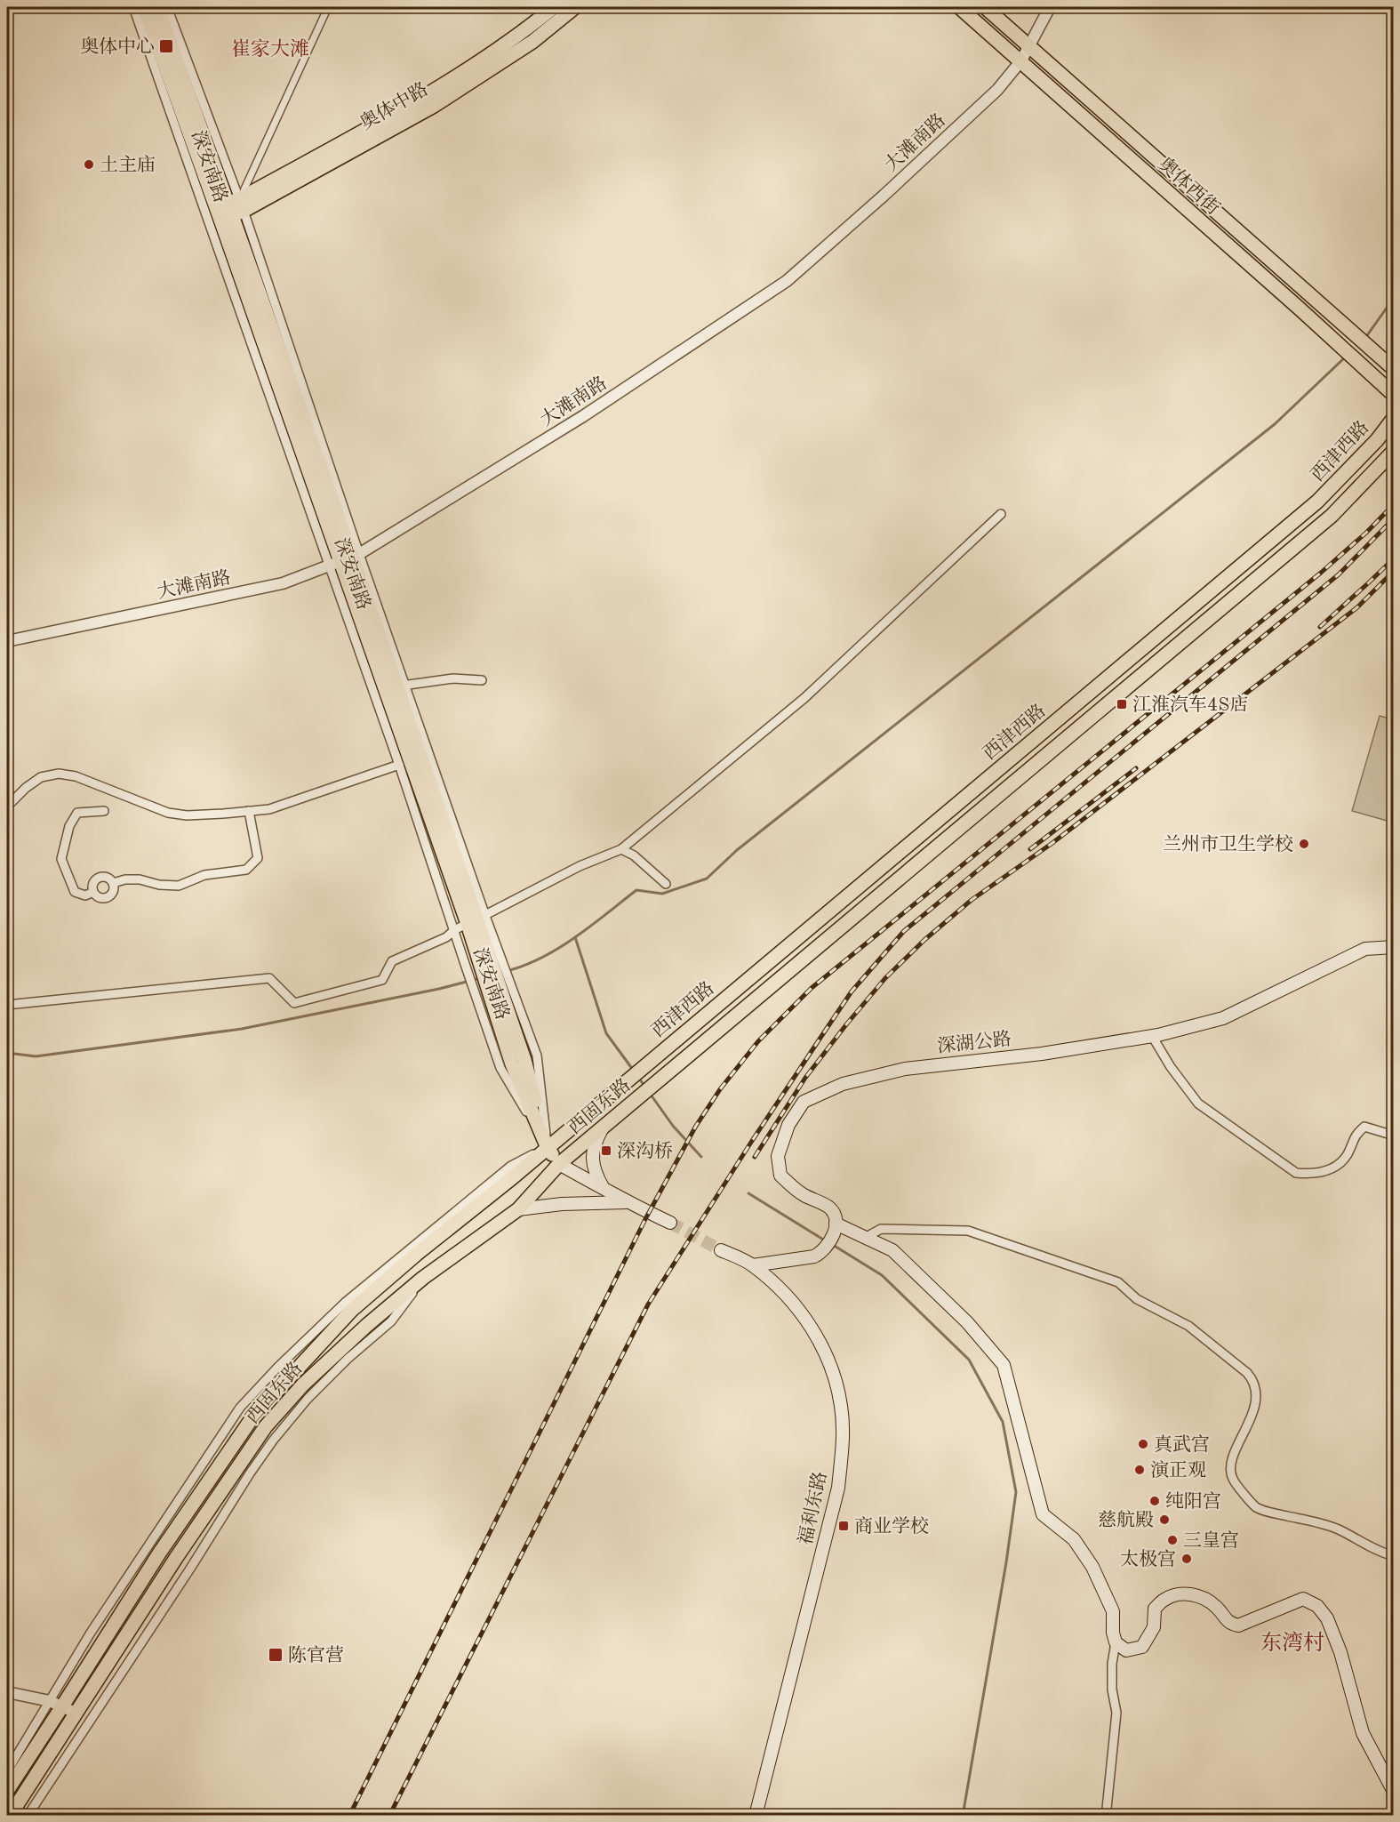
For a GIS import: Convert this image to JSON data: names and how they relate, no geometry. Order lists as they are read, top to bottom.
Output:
{
  "streets": {
    "main road": [
      "奥体中路",
      "深安南路",
      "奥体西街",
      "西津西路",
      "深湖公路",
      "西固东路",
      "福利东路"
    ],
    "street": ["大滩南路"]
  },
  "crossings": [
    ["奥体中路", "深安南路"],
    ["大滩南路", "深安南路"],
    ["大滩南路", "奥体西街"],
    ["深安南路", "西固东路"],
    ["西津西路", "西固东路"]
  ],
  "districts": ["崔家大滩", "东湾村"],
  "places": {
    "transit": [
      "奥体中心",
      "江淮汽车4S店",
      "深沟桥",
      "商业学校",
      "陈官营"
    ],
    "other": [
      "土主庙",
      "兰州市卫生学校",
      "真武宫",
      "演正观",
      "纯阳宫",
      "慈航殿",
      "三皇宫",
      "太极宫"
    ]
  }
}
